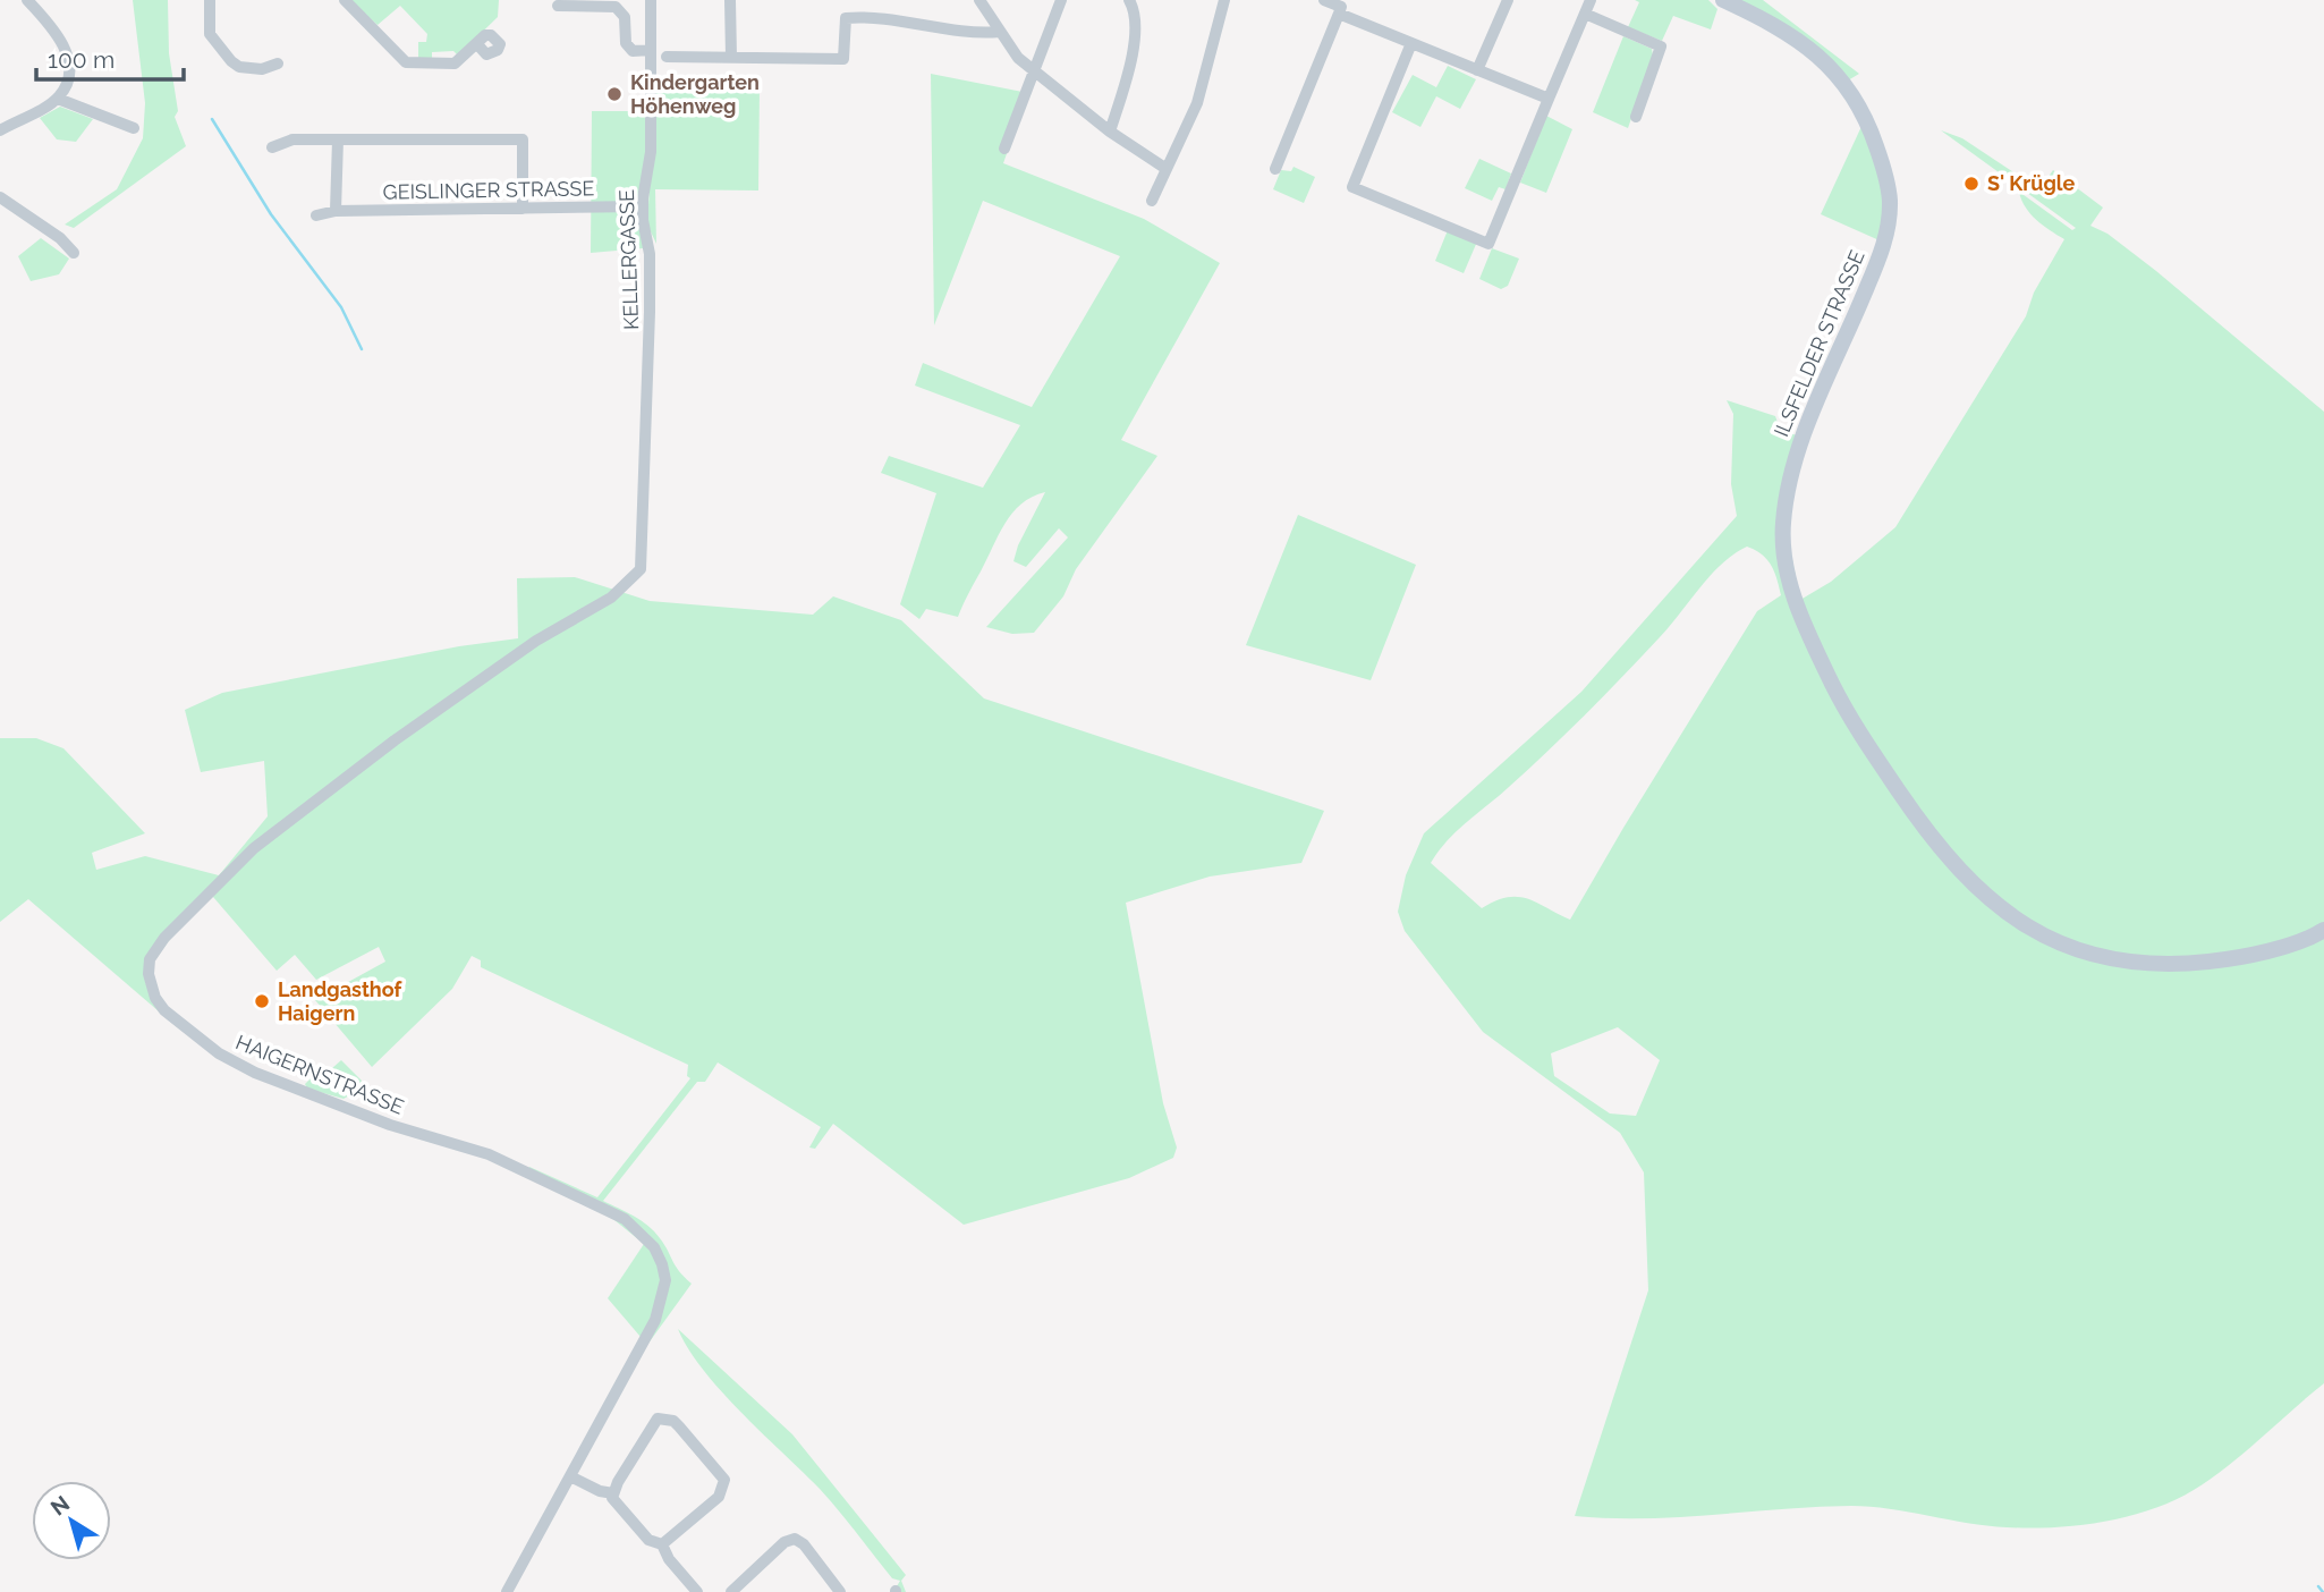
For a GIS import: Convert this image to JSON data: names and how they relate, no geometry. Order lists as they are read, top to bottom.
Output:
{
  "streets": {
    "main road": ["ILSFELDER STRASSE"],
    "street": ["GEISLINGER STRASSE", "KELLERGASSE", "HAIGERNSTRASSE"]
  },
  "crossings": [
    ["GEISLINGER STRASSE", "KELLERGASSE"],
    ["KELLERGASSE", "HAIGERNSTRASSE"]
  ],
  "places": ["Kindergarten Höhenweg", "S' Krügle", "Landgasthof Haigern"],
  "scale_bar": "100 m",
  "north": "top left"
}
